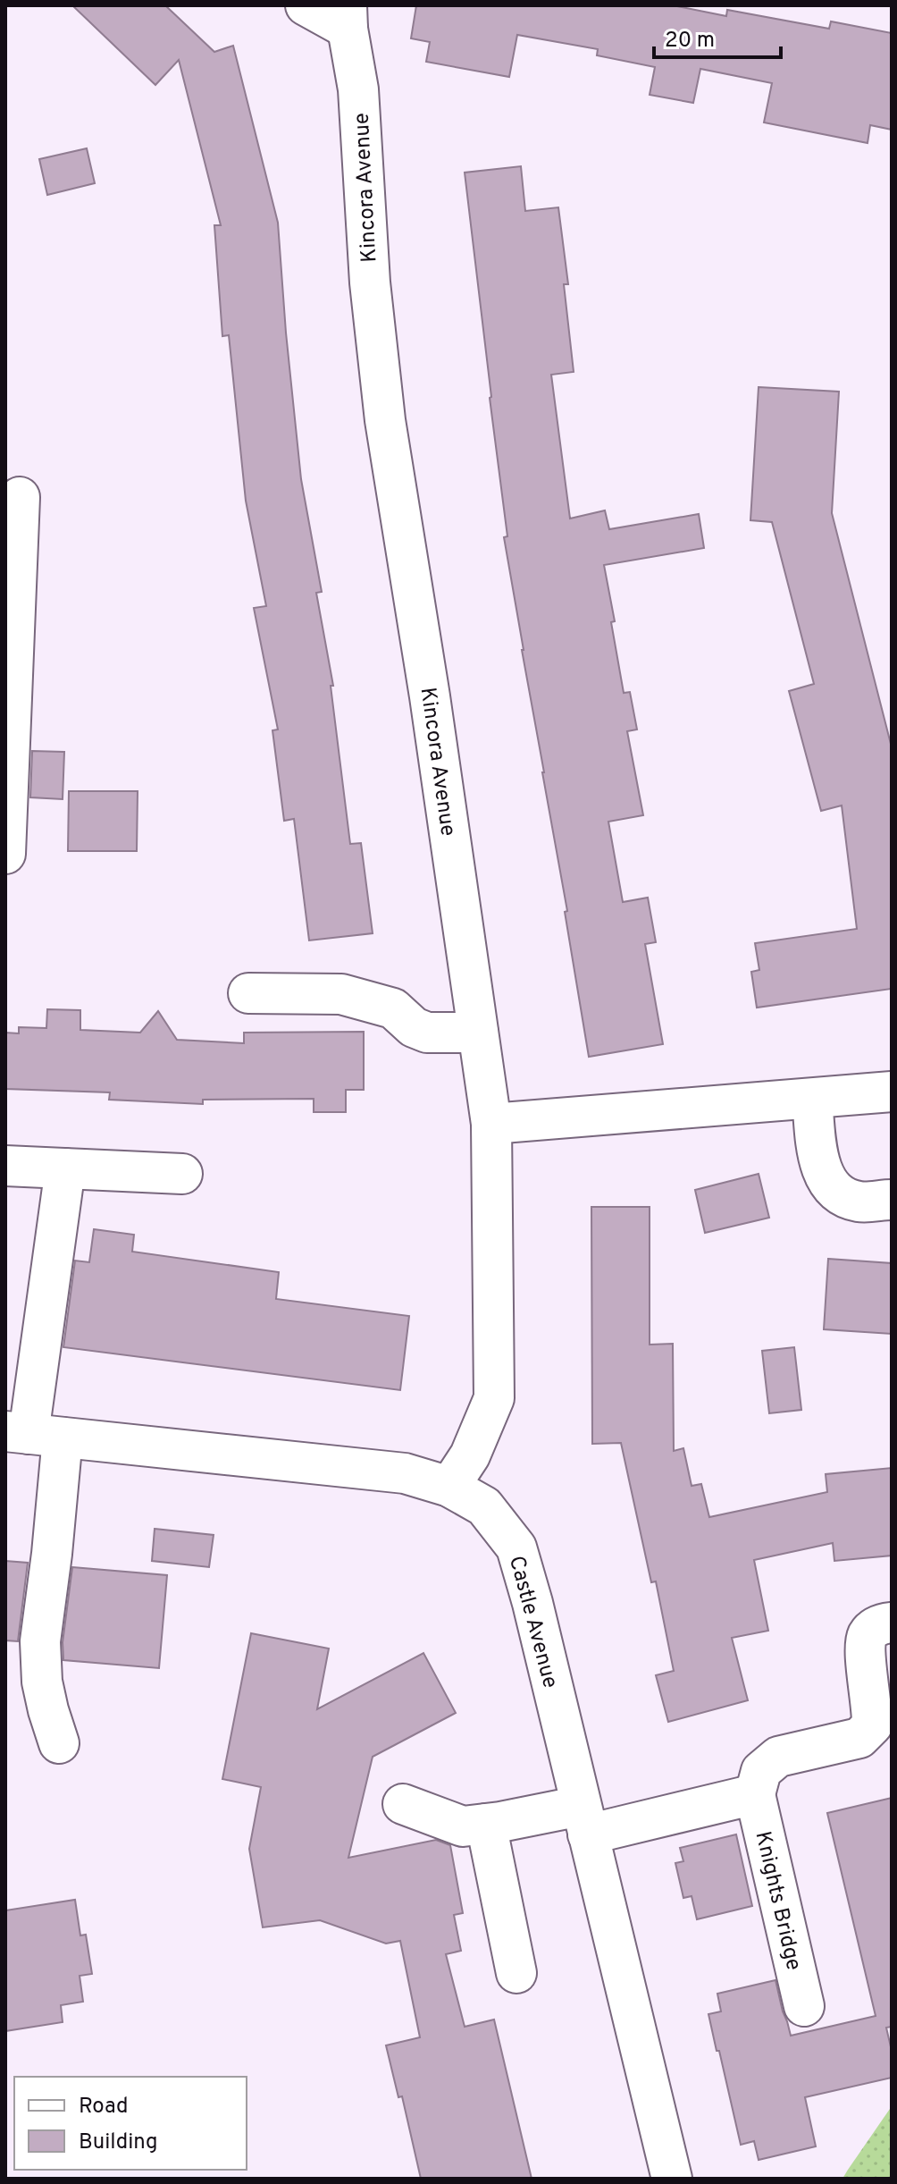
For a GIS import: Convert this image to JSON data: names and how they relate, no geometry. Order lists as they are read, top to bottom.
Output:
{
  "streets": {
    "street": ["Kincora Avenue", "Castle Avenue", "Knights Bridge"]
  },
  "crossings": [
    ["Kincora Avenue", "Castle Avenue"]
  ],
  "legend": ["Road", "Building"],
  "scale_bar": "20 m"
}
